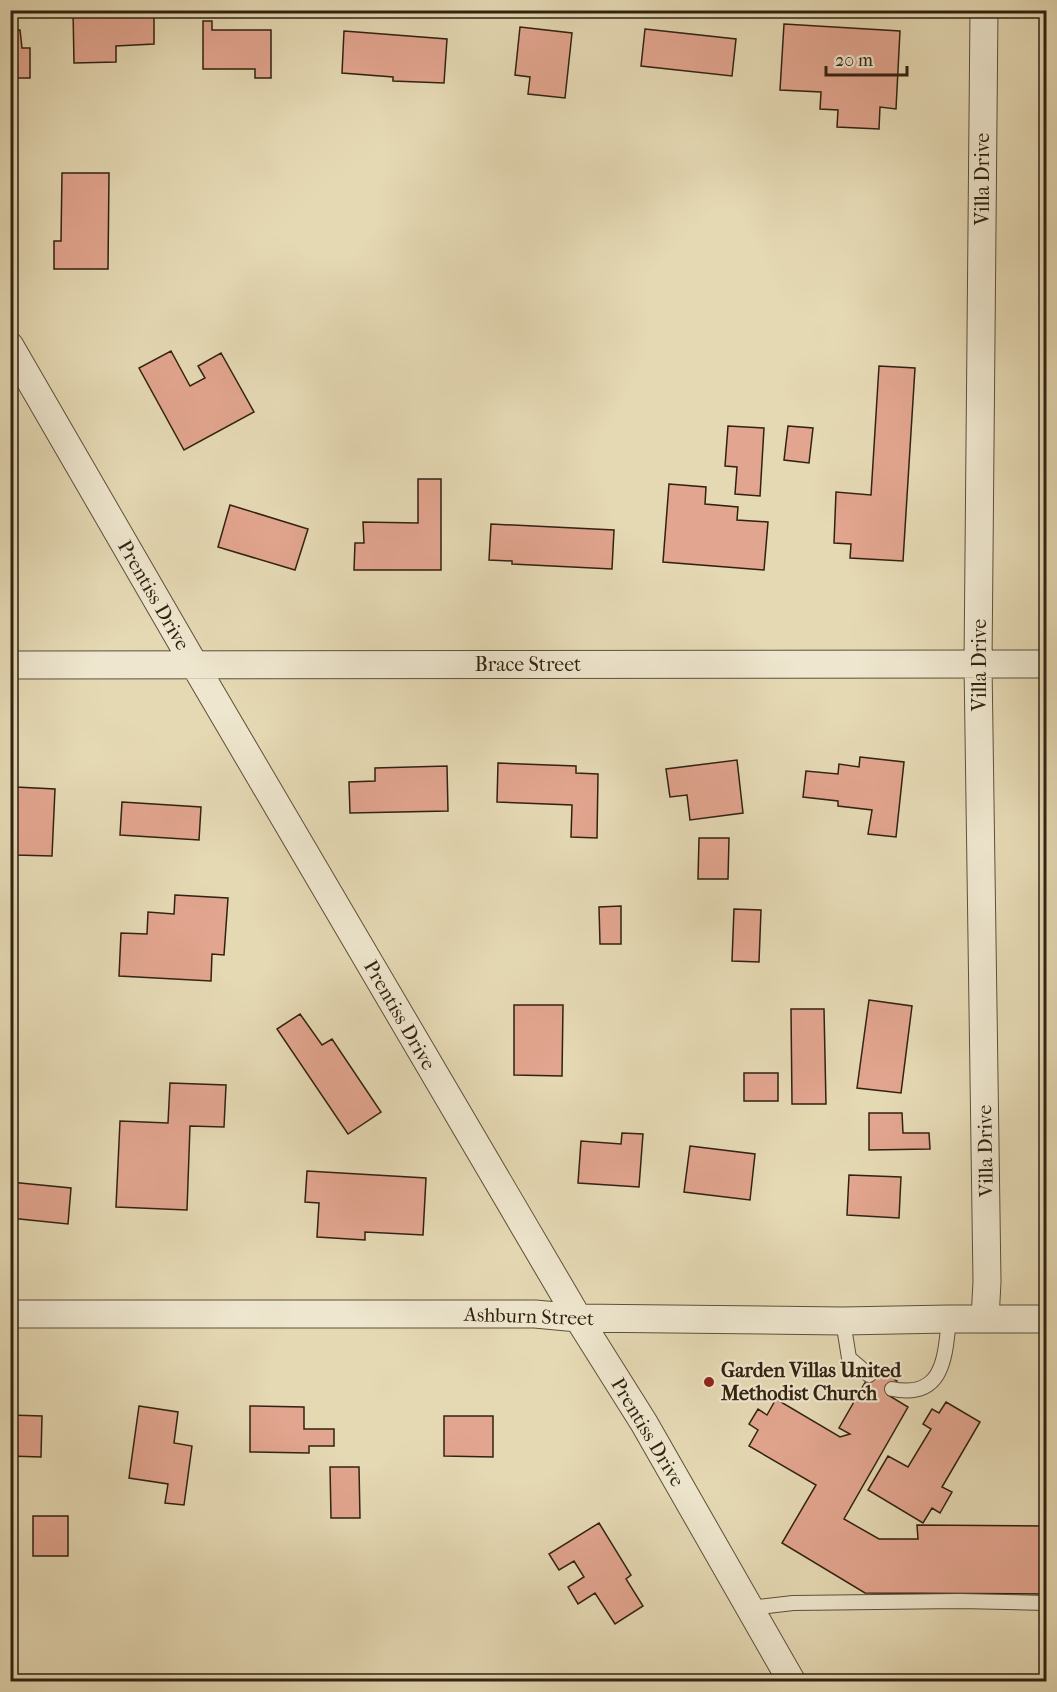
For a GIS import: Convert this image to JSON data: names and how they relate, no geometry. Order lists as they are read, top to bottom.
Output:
{
  "streets": {
    "street": [
      "Villa Drive",
      "Prentiss Drive",
      "Brace Street",
      "Ashburn Street"
    ]
  },
  "crossings": [
    ["Villa Drive", "Brace Street"],
    ["Villa Drive", "Ashburn Street"],
    ["Prentiss Drive", "Brace Street"],
    ["Prentiss Drive", "Ashburn Street"]
  ],
  "places": ["Garden Villas United Methodist Church"],
  "scale_bar": "20 m"
}
